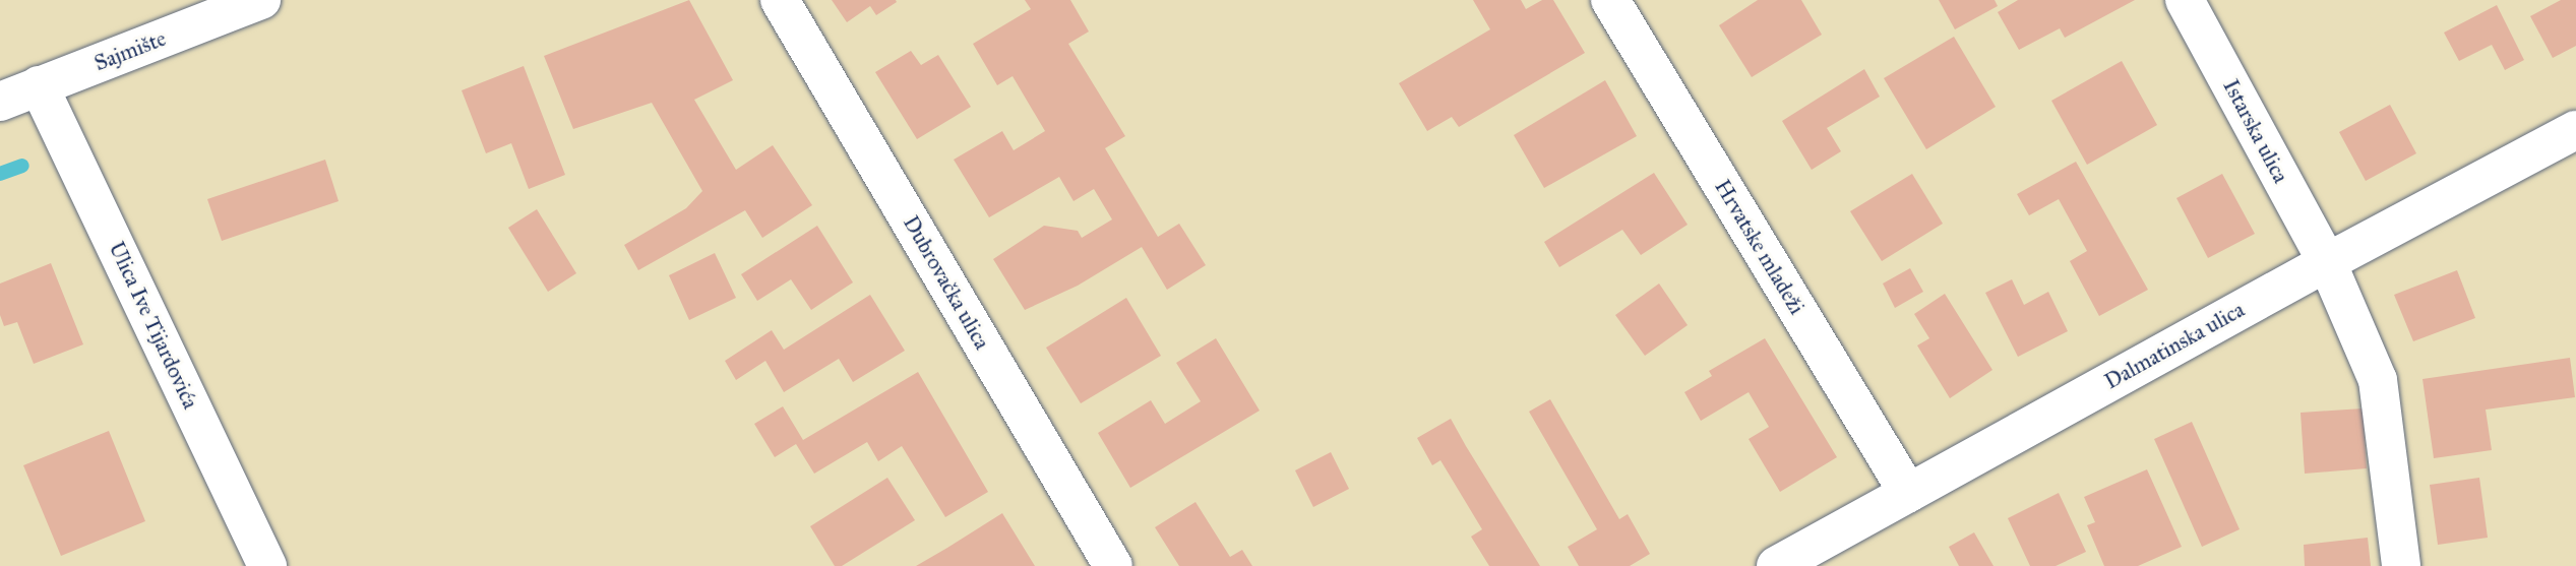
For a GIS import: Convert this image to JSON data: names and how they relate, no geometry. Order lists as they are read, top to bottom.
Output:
{
  "streets": {
    "street": [
      "Sajmište",
      "Istarska ulica",
      "Hrvatske mladeži",
      "Dubrovačka ulica",
      "Ulica Ive Tijardovića",
      "Dalmatinska ulica"
    ]
  },
  "crossings": [
    ["Sajmište", "Ulica Ive Tijardovića"],
    ["Istarska ulica", "Dalmatinska ulica"],
    ["Hrvatske mladeži", "Dalmatinska ulica"]
  ]
}
